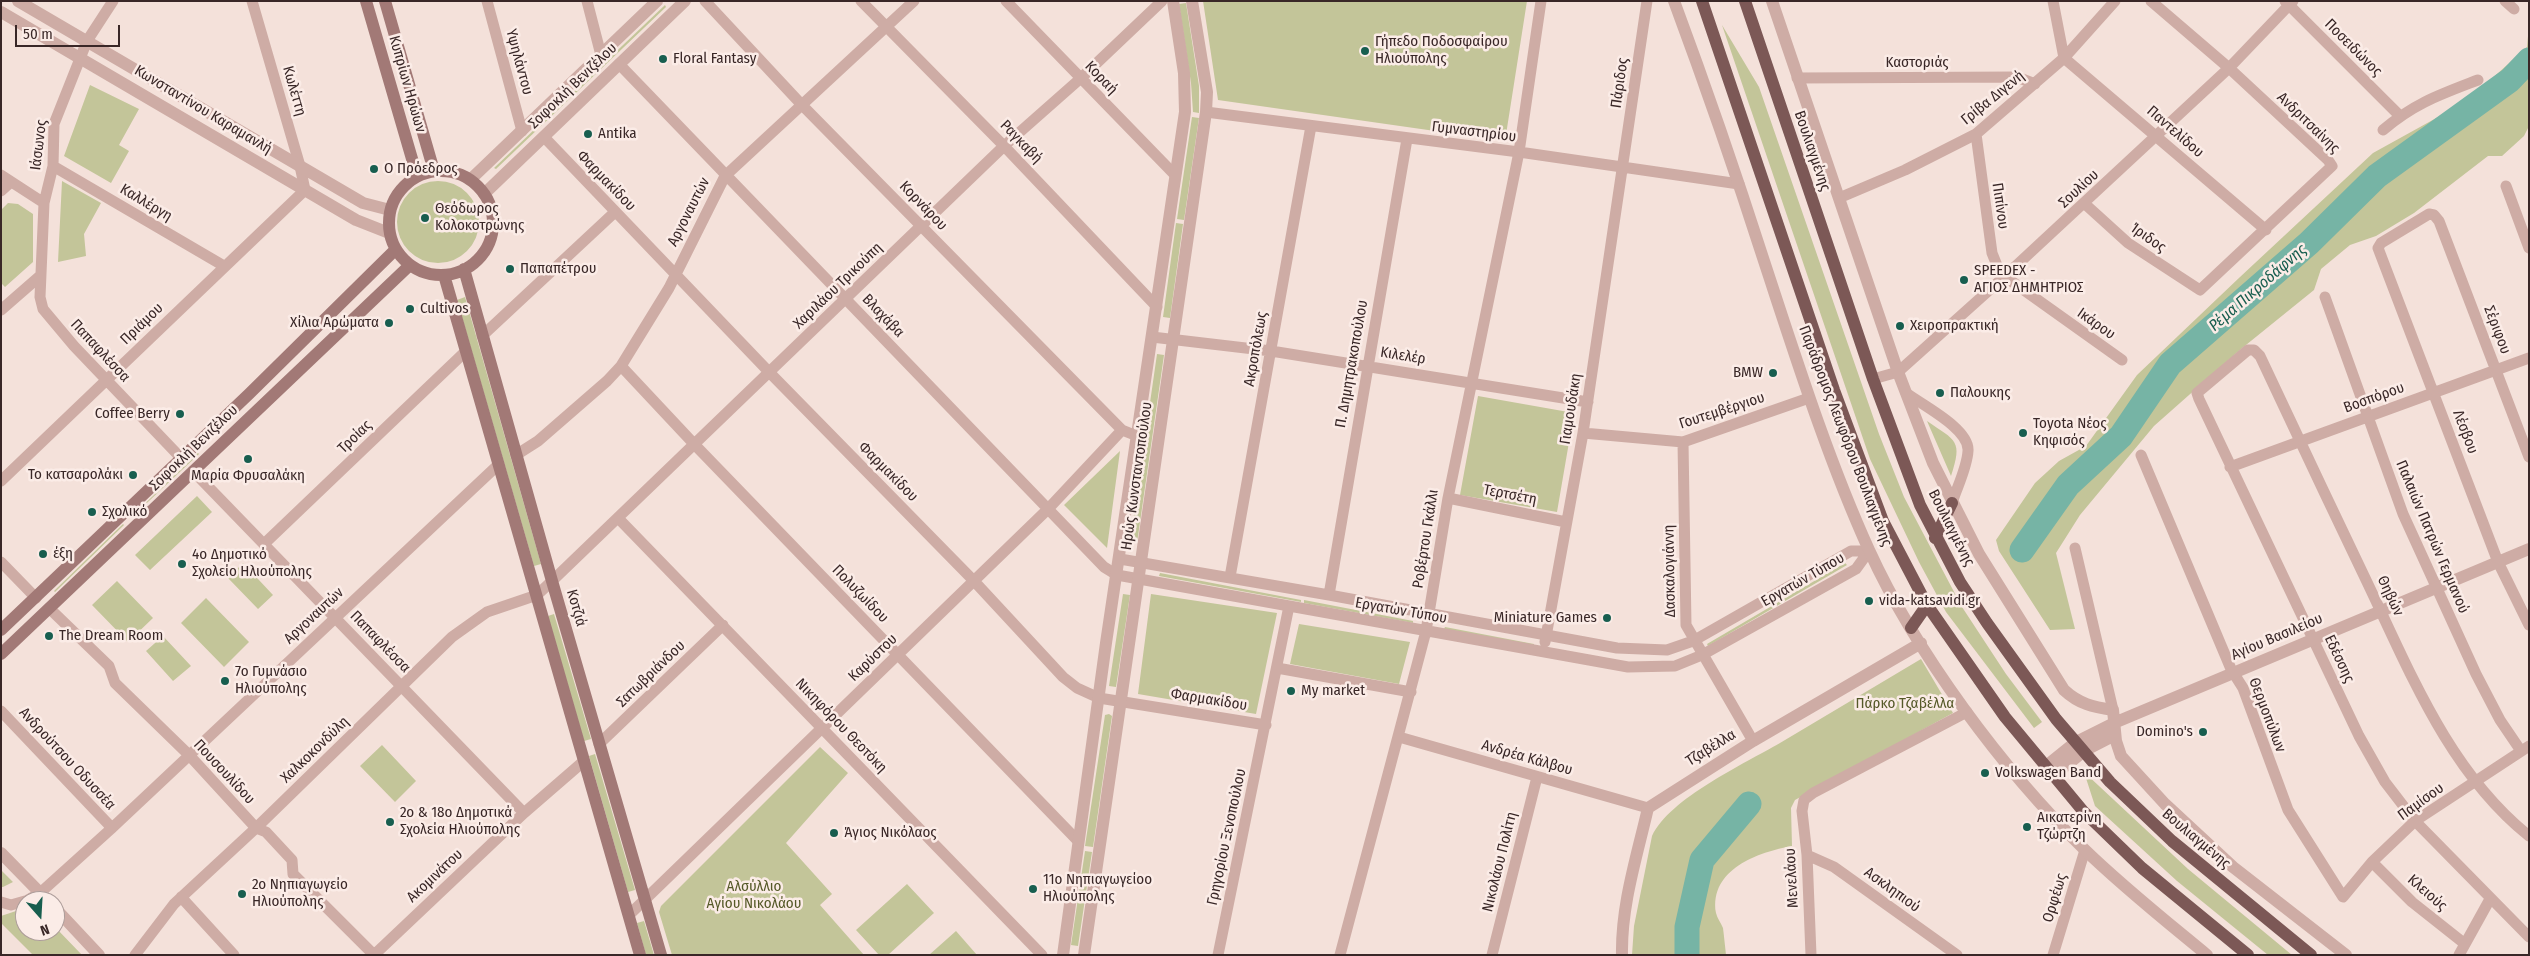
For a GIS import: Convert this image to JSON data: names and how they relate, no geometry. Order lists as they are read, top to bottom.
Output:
{
  "streets": {
    "main road": [
      "Κυπρίων Ηρώων",
      "Σοφοκλή Βενιζέλου",
      "Βουλιαγμένης",
      "Κοτζιά"
    ],
    "street": [
      "Ποσειδώνος",
      "Υψηλάντου",
      "Καστοριάς",
      "Κοραή",
      "Πάριδος",
      "Κωλέττη",
      "Γρίβα Διγενή",
      "Κωνσταντίνου Καραμανλή",
      "Ανδριτσαίνης",
      "Γυμναστηρίου",
      "Παντελίδου",
      "Ραγκαβή",
      "Ιάσωνος",
      "Φαρμακίδου",
      "Σουλίου",
      "Καλλέργη",
      "Κορνάρου",
      "Πιπίνου",
      "Αργοναυτών",
      "Ίριδος",
      "Χαριλάου Τρικούπη",
      "Βλαχάβα",
      "Πριάμου",
      "Ικάρου",
      "Σέριφου",
      "Ακροπόλεως",
      "Παπαφλέσσα",
      "Κιλελέρ",
      "Π. Δημητρακοπούλου",
      "Βοσπόρου",
      "Γιαμουδάκη",
      "Γουτεμβέργιου",
      "Λέσβου",
      "Παράδρομος Λεωφόρου Βουλιαγμένης",
      "Τροίας",
      "Ηρώς Κωνσταντοπούλου",
      "Τερτσέτη",
      "Παλαιών Πατρών Γερμανού",
      "Ροβέρτου Γκάλλι",
      "Δασκαλογιάννη",
      "Εργατών Τύπου",
      "Πολυζωίδου",
      "Θηβών",
      "Αγίου Βασιλείου",
      "Καρύστου",
      "Εδέσσης",
      "Σατωβριάνδου",
      "Θερμοπύλων",
      "Νικηφόρου Θεοτόκη",
      "Τζαβέλλα",
      "Χαλκοκονδύλη",
      "Ανδρέα Κάλβου",
      "Ανδρούτσου Οδυσσέα",
      "Πουσουλίδου",
      "Παμίσου",
      "Γρηγορίου Ξενοπούλου",
      "Νικολάου Πολίτη",
      "Ακομινάτου",
      "Μενελάου",
      "Ασκληπιού",
      "Κλειούς",
      "Ορφέως"
    ]
  },
  "crossings": [
    ["Ποσειδώνος", "Σουλίου"],
    ["Υψηλάντου", "Σοφοκλή Βενιζέλου"],
    ["Καστοριάς", "Γρίβα Διγενή"],
    ["Κοραή", "Χαριλάου Τρικούπη"],
    ["Κοραή", "Ηρώς Κωνσταντοπούλου"],
    ["Πάριδος", "Γυμναστηρίου"],
    ["Πάριδος", "Γιαμουδάκη"],
    ["Κυπρίων Ηρώων", "Σοφοκλή Βενιζέλου"],
    ["Κυπρίων Ηρώων", "Κωνσταντίνου Καραμανλή"],
    ["Κυπρίων Ηρώων", "Κοτζιά"],
    ["Σοφοκλή Βενιζέλου", "Κωνσταντίνου Καραμανλή"],
    ["Σοφοκλή Βενιζέλου", "Φαρμακίδου"],
    ["Σοφοκλή Βενιζέλου", "Βλαχάβα"],
    ["Σοφοκλή Βενιζέλου", "Παπαφλέσσα"],
    ["Σοφοκλή Βενιζέλου", "Κοτζιά"],
    ["Σοφοκλή Βενιζέλου", "Πουσουλίδου"],
    ["Κωλέττη", "Κωνσταντίνου Καραμανλή"],
    ["Κωλέττη", "Πριάμου"],
    ["Γρίβα Διγενή", "Παντελίδου"],
    ["Γρίβα Διγενή", "Πιπίνου"],
    ["Κωνσταντίνου Καραμανλή", "Ιάσωνος"],
    ["Κωνσταντίνου Καραμανλή", "Πριάμου"],
    ["Κωνσταντίνου Καραμανλή", "Κοτζιά"],
    ["Ανδριτσαίνης", "Παντελίδου"],
    ["Ανδριτσαίνης", "Σουλίου"],
    ["Ανδριτσαίνης", "Ίριδος"],
    ["Γυμναστηρίου", "Ακροπόλεως"],
    ["Γυμναστηρίου", "Π. Δημητρακοπούλου"],
    ["Γυμναστηρίου", "Γιαμουδάκη"],
    ["Γυμναστηρίου", "Παράδρομος Λεωφόρου Βουλιαγμένης"],
    ["Γυμναστηρίου", "Ηρώς Κωνσταντοπούλου"],
    ["Γυμναστηρίου", "Ροβέρτου Γκάλλι"],
    ["Παντελίδου", "Σουλίου"],
    ["Ραγκαβή", "Αργοναυτών"],
    ["Ραγκαβή", "Χαριλάου Τρικούπη"],
    ["Ραγκαβή", "Ηρώς Κωνσταντοπούλου"],
    ["Ιάσωνος", "Καλλέργη"],
    ["Ιάσωνος", "Παπαφλέσσα"],
    ["Βουλιαγμένης", "Σουλίου"],
    ["Βουλιαγμένης", "Αγίου Βασιλείου"],
    ["Φαρμακίδου", "Αργοναυτών"],
    ["Φαρμακίδου", "Χαριλάου Τρικούπη"],
    ["Φαρμακίδου", "Ηρώς Κωνσταντοπούλου"],
    ["Φαρμακίδου", "Καρύστου"],
    ["Φαρμακίδου", "Γρηγορίου Ξενοπούλου"],
    ["Σουλίου", "Πιπίνου"],
    ["Σουλίου", "Ίριδος"],
    ["Σουλίου", "Ικάρου"],
    ["Καλλέργη", "Πριάμου"],
    ["Κορνάρου", "Αργοναυτών"],
    ["Κορνάρου", "Χαριλάου Τρικούπη"],
    ["Κορνάρου", "Καρύστου"],
    ["Πιπίνου", "Ικάρου"],
    ["Αργοναυτών", "Βλαχάβα"],
    ["Αργοναυτών", "Παπαφλέσσα"],
    ["Αργοναυτών", "Πολυζωίδου"],
    ["Αργοναυτών", "Κοτζιά"],
    ["Αργοναυτών", "Ανδρούτσου Οδυσσέα"],
    ["Αργοναυτών", "Πουσουλίδου"],
    ["Χαριλάου Τρικούπη", "Βλαχάβα"],
    ["Χαριλάου Τρικούπη", "Πολυζωίδου"],
    ["Χαριλάου Τρικούπη", "Κοτζιά"],
    ["Χαριλάου Τρικούπη", "Νικηφόρου Θεοτόκη"],
    ["Χαριλάου Τρικούπη", "Χαλκοκονδύλη"],
    ["Βλαχάβα", "Εργατών Τύπου"],
    ["Βλαχάβα", "Καρύστου"],
    ["Πριάμου", "Παπαφλέσσα"],
    ["Σέριφου", "Βοσπόρου"],
    ["Σέριφου", "Λέσβου"],
    ["Ακροπόλεως", "Κιλελέρ"],
    ["Ακροπόλεως", "Εργατών Τύπου"],
    ["Παπαφλέσσα", "Τροίας"],
    ["Παπαφλέσσα", "Χαλκοκονδύλη"],
    ["Παπαφλέσσα", "Ακομινάτου"],
    ["Κιλελέρ", "Π. Δημητρακοπούλου"],
    ["Κιλελέρ", "Γιαμουδάκη"],
    ["Κιλελέρ", "Ηρώς Κωνσταντοπούλου"],
    ["Κιλελέρ", "Ροβέρτου Γκάλλι"],
    ["Π. Δημητρακοπούλου", "Εργατών Τύπου"],
    ["Βοσπόρου", "Λέσβου"],
    ["Βοσπόρου", "Παλαιών Πατρών Γερμανού"],
    ["Βοσπόρου", "Θηβών"],
    ["Βοσπόρου", "Εδέσσης"],
    ["Γιαμουδάκη", "Γουτεμβέργιου"],
    ["Γιαμουδάκη", "Τερτσέτη"],
    ["Γιαμουδάκη", "Εργατών Τύπου"],
    ["Γουτεμβέργιου", "Παράδρομος Λεωφόρου Βουλιαγμένης"],
    ["Γουτεμβέργιου", "Δασκαλογιάννη"],
    ["Λέσβου", "Αγίου Βασιλείου"],
    ["Παράδρομος Λεωφόρου Βουλιαγμένης", "Εργατών Τύπου"],
    ["Παράδρομος Λεωφόρου Βουλιαγμένης", "Τζαβέλλα"],
    ["Παράδρομος Λεωφόρου Βουλιαγμένης", "Μενελάου"],
    ["Παράδρομος Λεωφόρου Βουλιαγμένης", "Ορφέως"],
    ["Ηρώς Κωνσταντοπούλου", "Εργατών Τύπου"],
    ["Ηρώς Κωνσταντοπούλου", "Πολυζωίδου"],
    ["Τερτσέτη", "Ροβέρτου Γκάλλι"],
    ["Παλαιών Πατρών Γερμανού", "Αγίου Βασιλείου"],
    ["Παλαιών Πατρών Γερμανού", "Παμίσου"],
    ["Ροβέρτου Γκάλλι", "Εργατών Τύπου"],
    ["Ροβέρτου Γκάλλι", "Ανδρέα Κάλβου"],
    ["Δασκαλογιάννη", "Εργατών Τύπου"],
    ["Δασκαλογιάννη", "Τζαβέλλα"],
    ["Εργατών Τύπου", "Γρηγορίου Ξενοπούλου"],
    ["Πολυζωίδου", "Καρύστου"],
    ["Θηβών", "Αγίου Βασιλείου"],
    ["Θηβών", "Εδέσσης"],
    ["Θηβών", "Παμίσου"],
    ["Κοτζιά", "Καρύστου"],
    ["Κοτζιά", "Σατωβριάνδου"],
    ["Αγίου Βασιλείου", "Εδέσσης"],
    ["Αγίου Βασιλείου", "Θερμοπύλων"],
    ["Καρύστου", "Νικηφόρου Θεοτόκη"],
    ["Εδέσσης", "Παμίσου"],
    ["Σατωβριάνδου", "Νικηφόρου Θεοτόκη"],
    ["Θερμοπύλων", "Παμίσου"],
    ["Τζαβέλλα", "Ανδρέα Κάλβου"],
    ["Χαλκοκονδύλη", "Πουσουλίδου"],
    ["Ανδρέα Κάλβου", "Νικολάου Πολίτη"],
    ["Πουσουλίδου", "Ακομινάτου"],
    ["Παμίσου", "Κλειούς"],
    ["Μενελάου", "Ασκληπιού"]
  ],
  "water": ["Ρέμα Πικροδάφνης"],
  "parks": ["Πάρκο Τζαβέλλα", "Αλσύλλιο Αγίου Νικολάου"],
  "places": [
    "Γήπεδο Ποδοσφαίρου Ηλιούπολης",
    "Floral Fantasy",
    "Antika",
    "Ο Πρόεδρος",
    "Θεόδωρος Κολοκοτρώνης",
    "Παπαπέτρου",
    "SPEEDEX - ΑΓΙΟΣ ΔΗΜΗΤΡΙΟΣ",
    "Cultivos",
    "Χίλια Αρώματα",
    "Χειροπρακτική",
    "BMW",
    "Παλουκης",
    "Coffee Berry",
    "Toyota Νέος Κηφισός",
    "Μαρία Φρυσαλάκη",
    "Το κατσαρολάκι",
    "Σχολικό",
    "έξη",
    "4ο Δημοτικό Σχολείο Ηλιούπολης",
    "vida-katsavidi.gr",
    "Miniature Games",
    "The Dream Room",
    "7ο Γυμνάσιο Ηλιούπολης",
    "My market",
    "Domino's",
    "Volkswagen Band",
    "2ο & 18ο Δημοτικά Σχολεία Ηλιούπολης",
    "Αικατερίνη Τζώρτζη",
    "Άγιος Νικόλαος",
    "11ο Νηπιαγωγείοο Ηλιούπολης",
    "2ο Νηπιαγωγείο Ηλιούπολης"
  ],
  "scale_bar": "50 m",
  "north": "bottom"
}
